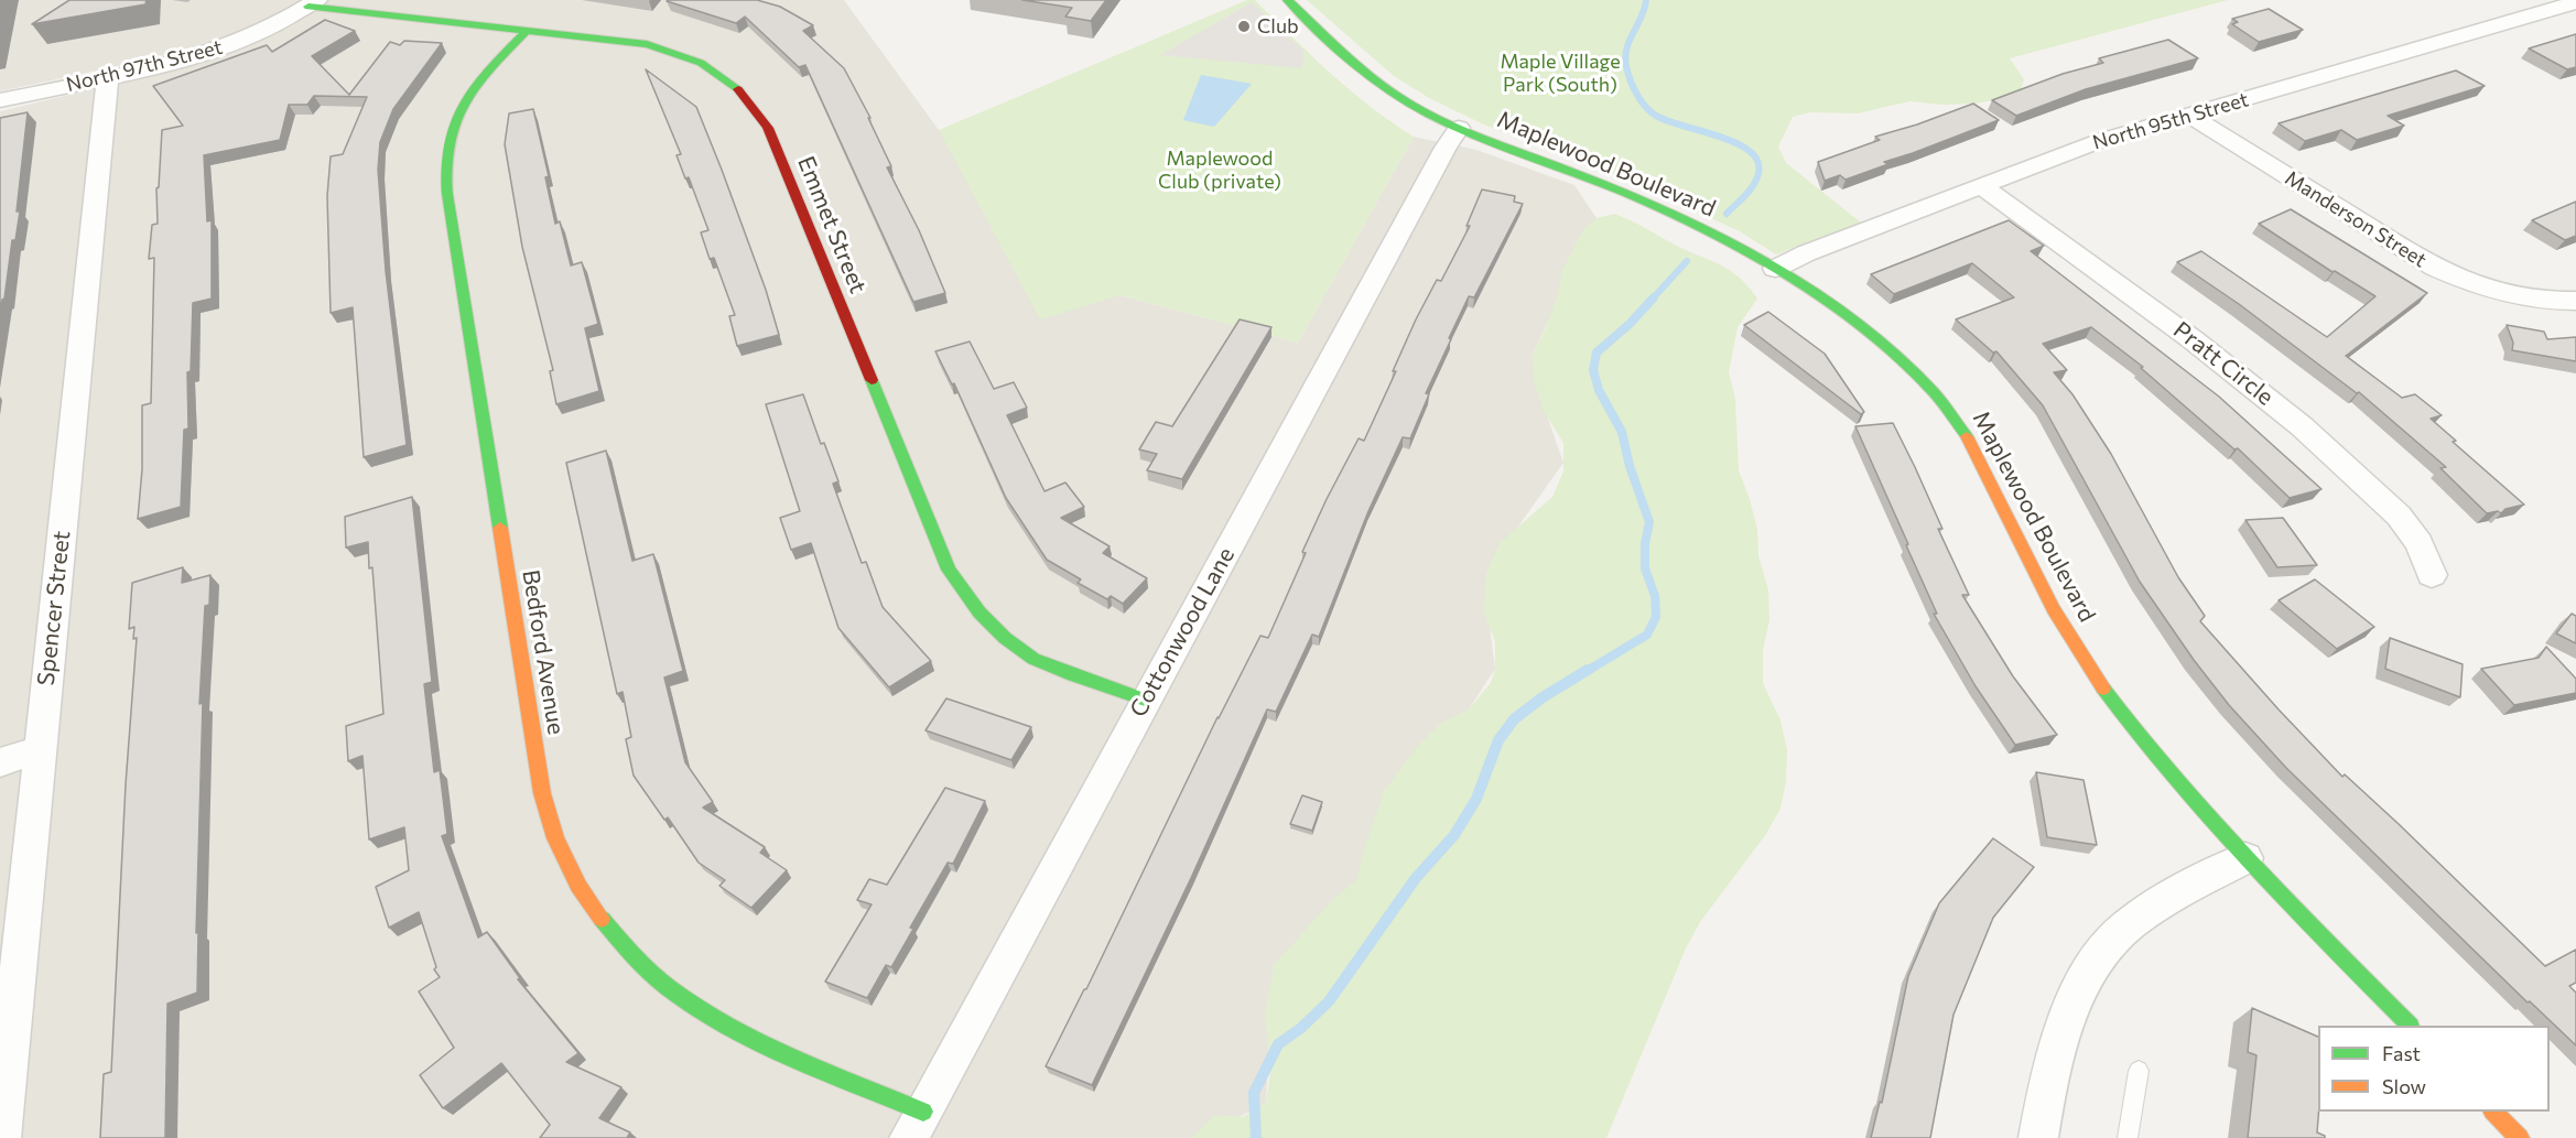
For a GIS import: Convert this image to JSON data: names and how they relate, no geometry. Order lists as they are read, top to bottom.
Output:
{
  "streets": {
    "street": [
      "North 97th Street",
      "North 95th Street",
      "Maplewood Boulevard",
      "Manderson Street",
      "Emmet Street",
      "Pratt Circle",
      "Spencer Street",
      "Cottonwood Lane",
      "Bedford Avenue"
    ]
  },
  "crossings": [
    ["North 97th Street", "Emmet Street"],
    ["North 97th Street", "Spencer Street"],
    ["North 95th Street", "Maplewood Boulevard"],
    ["North 95th Street", "Manderson Street"],
    ["North 95th Street", "Pratt Circle"],
    ["Maplewood Boulevard", "Cottonwood Lane"],
    ["Emmet Street", "Cottonwood Lane"],
    ["Emmet Street", "Bedford Avenue"],
    ["Cottonwood Lane", "Bedford Avenue"]
  ],
  "parks": ["Maple Village Park (South)", "Maplewood Club (private)"],
  "places": ["Club"],
  "legend": ["Fast", "Slow"]
}
